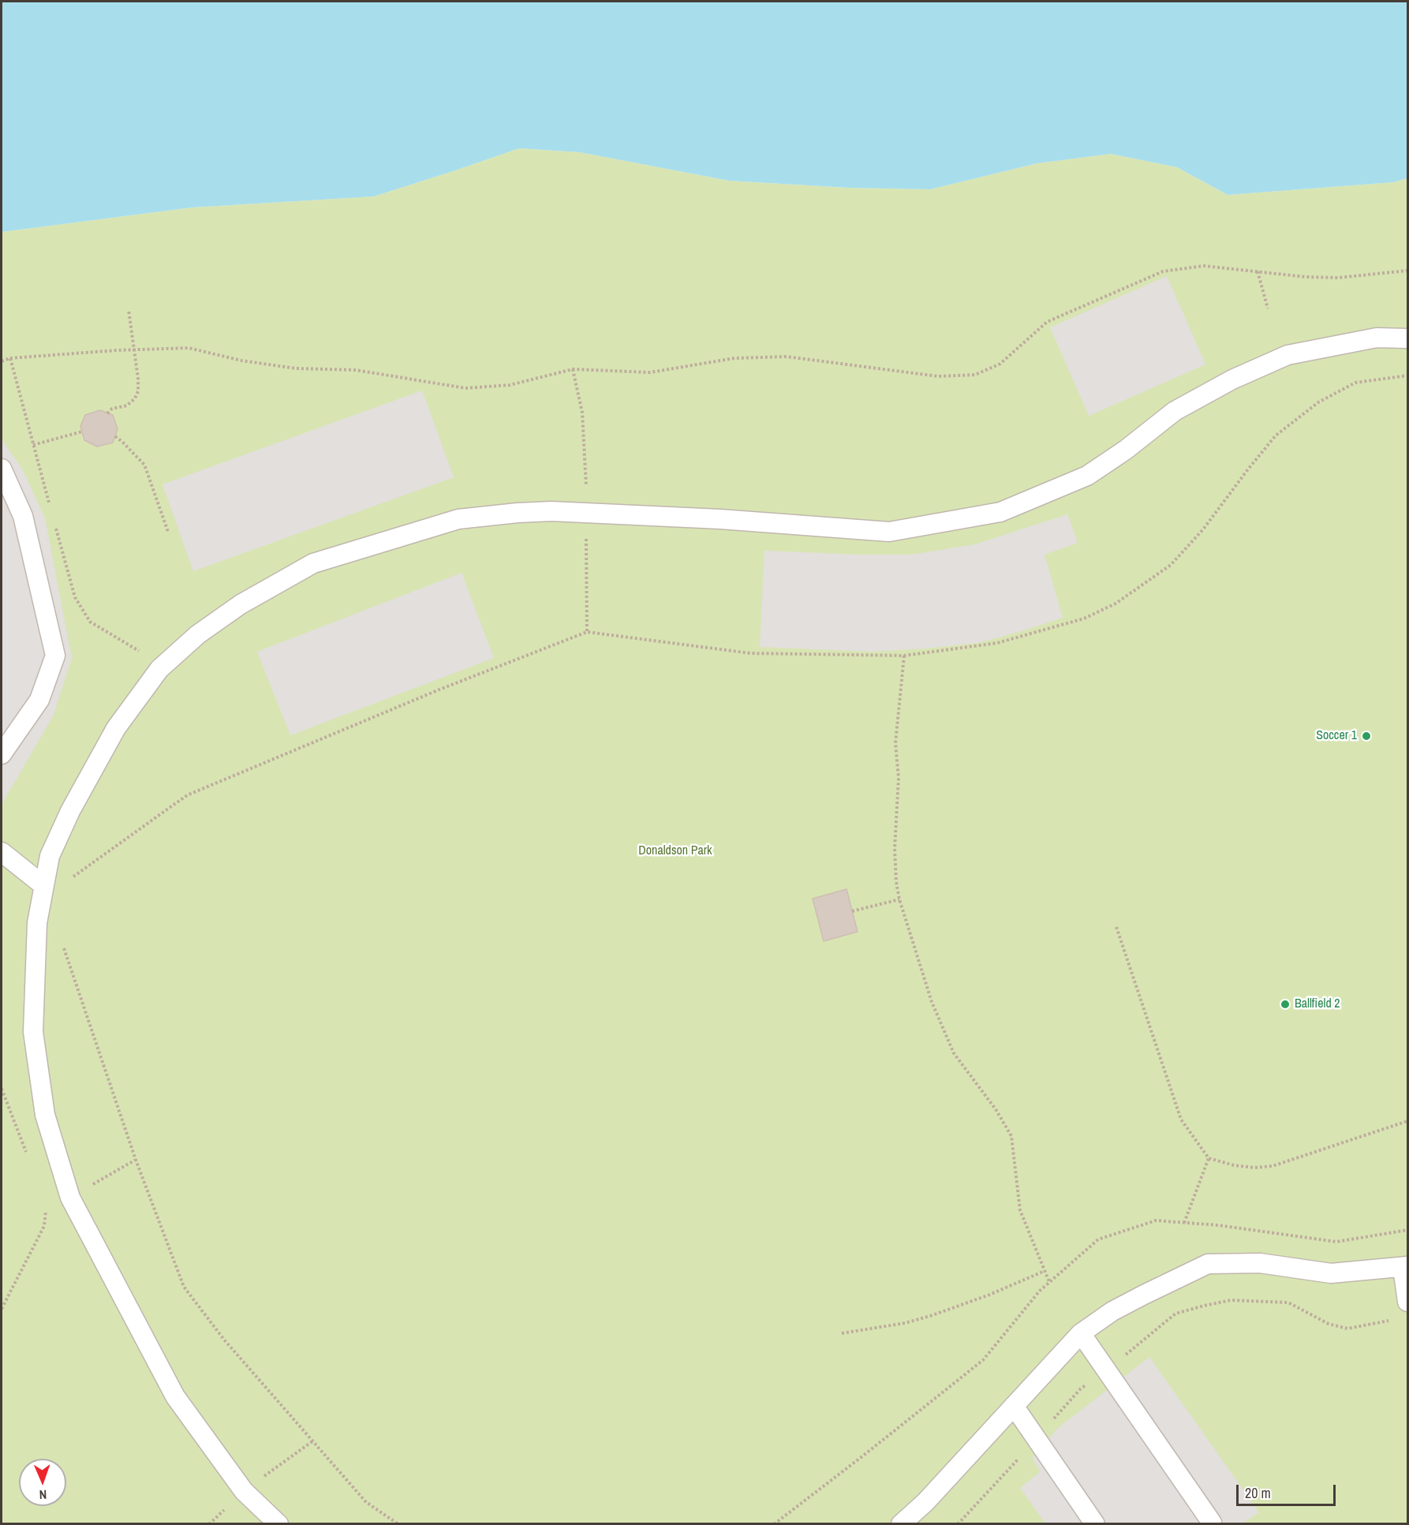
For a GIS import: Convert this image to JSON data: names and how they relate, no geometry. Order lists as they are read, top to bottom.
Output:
{
  "parks": ["Donaldson Park"],
  "places": ["Soccer 1", "Ballfield 2"],
  "scale_bar": "20 m",
  "north": "bottom"
}
